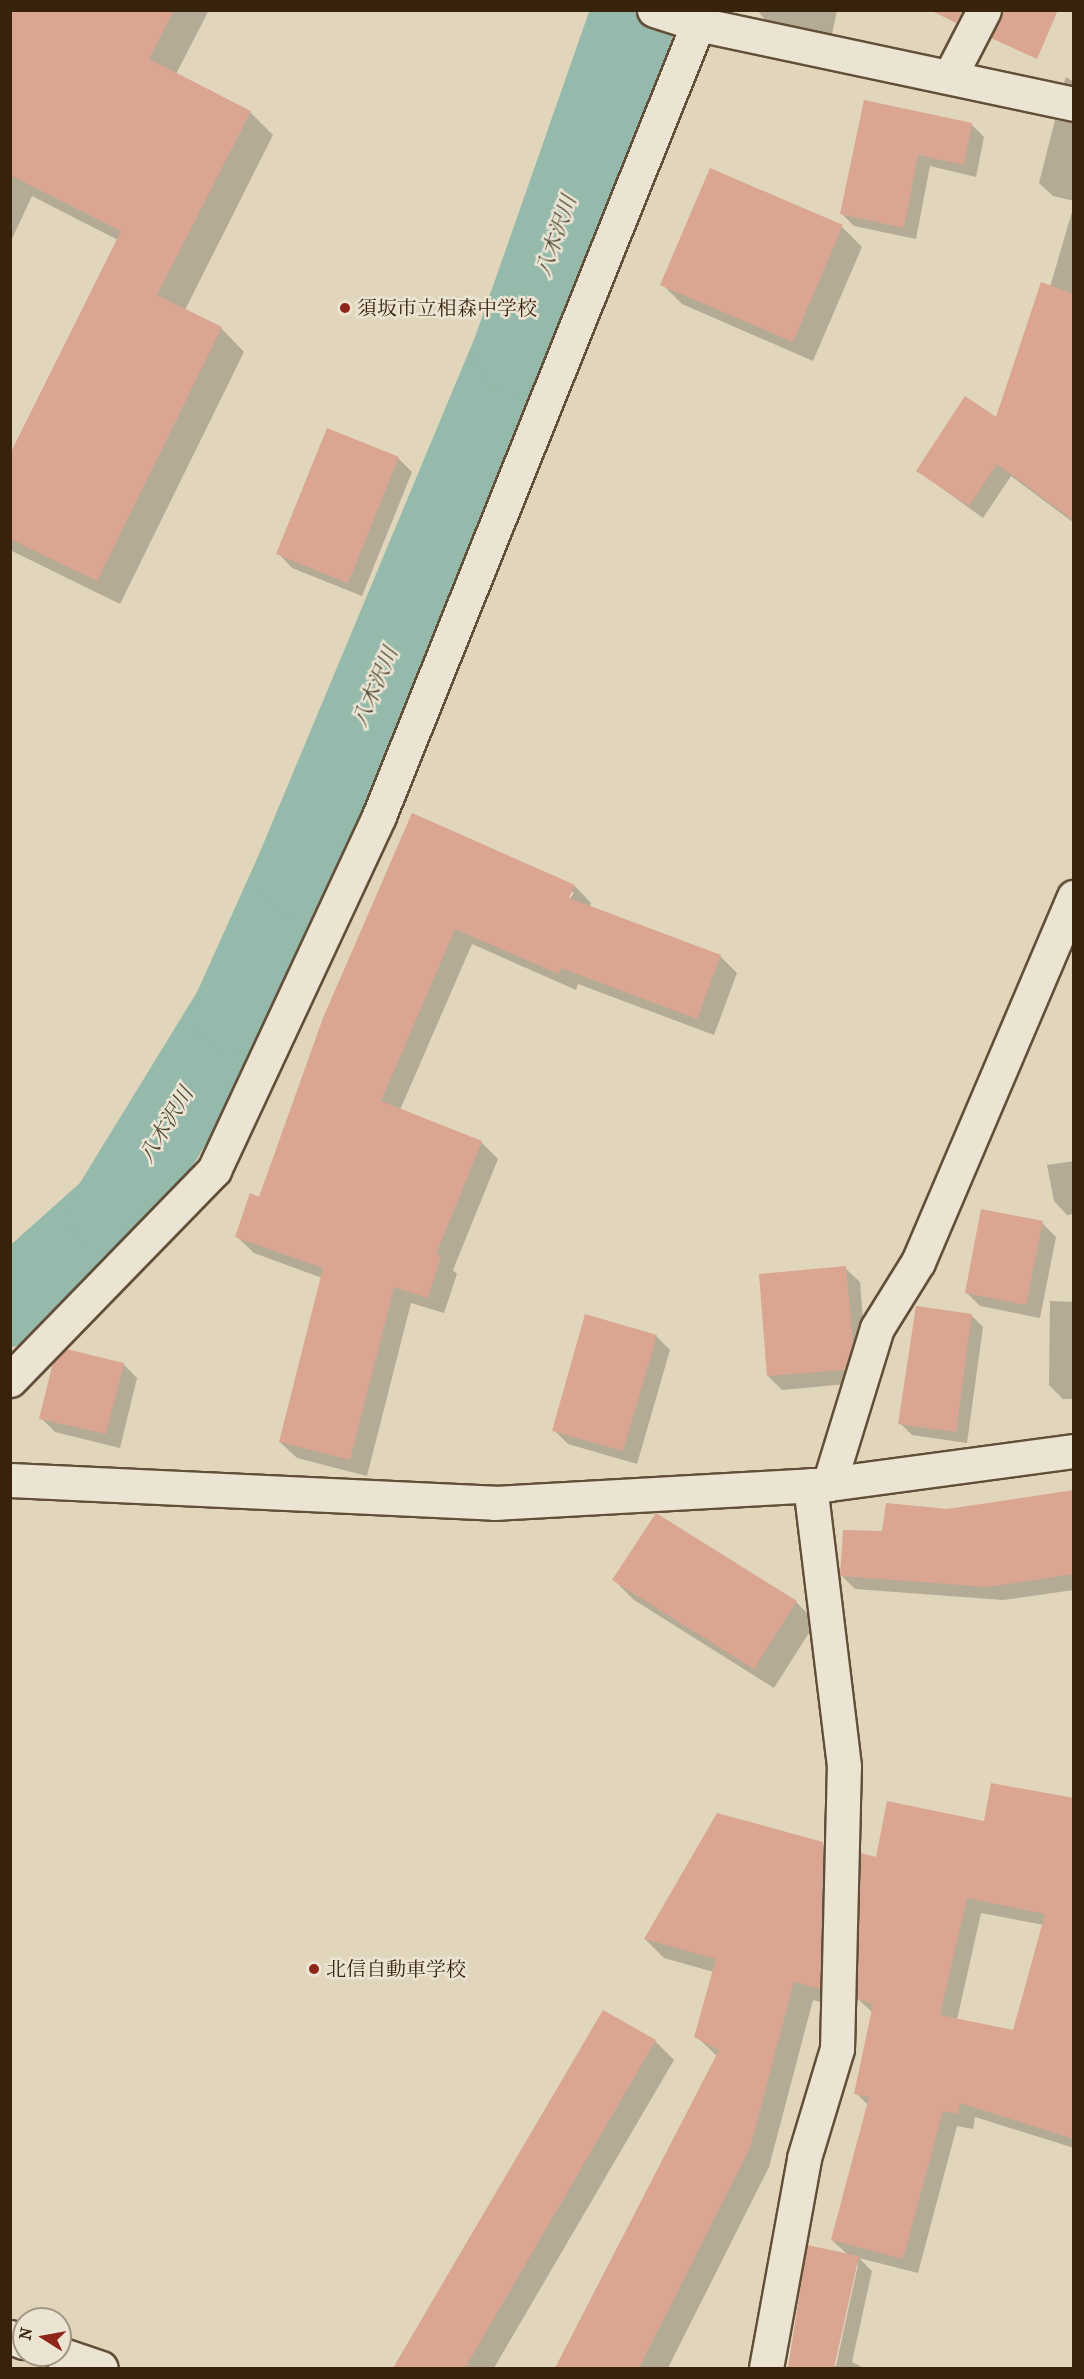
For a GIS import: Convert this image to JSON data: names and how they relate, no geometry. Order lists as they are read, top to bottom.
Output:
{
  "water": ["八木沢川"],
  "places": ["須坂市立相森中学校", "北信自動車学校"],
  "north": "left"
}
